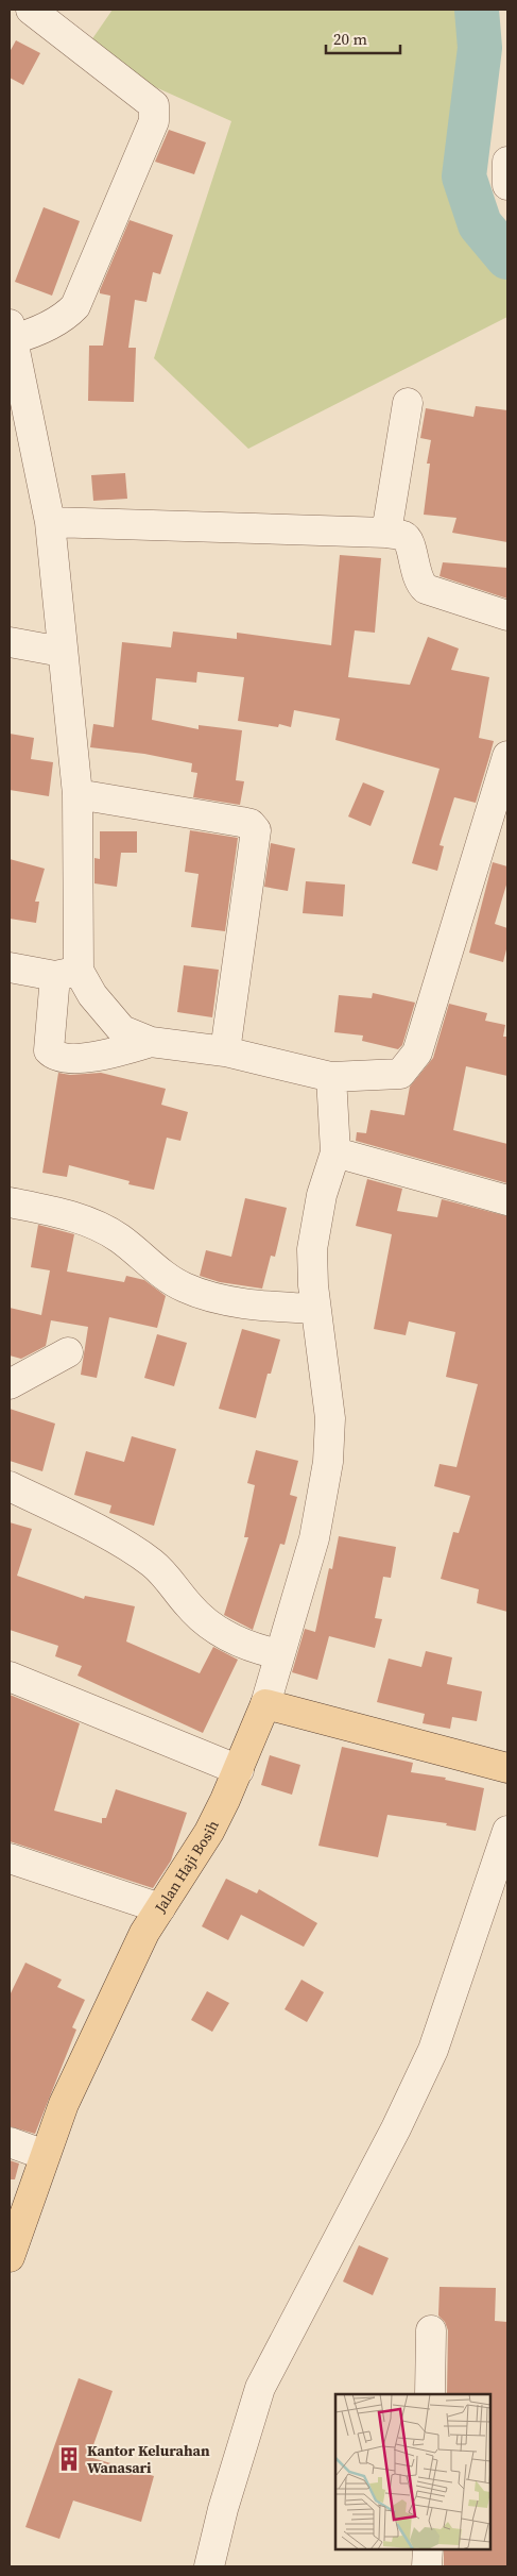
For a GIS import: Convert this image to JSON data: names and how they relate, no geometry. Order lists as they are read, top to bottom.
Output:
{
  "streets": {
    "main road": ["Jalan Haji Bosih"]
  },
  "places": {
    "building": ["Kantor Kelurahan Wanasari"]
  },
  "scale_bar": "20 m"
}
